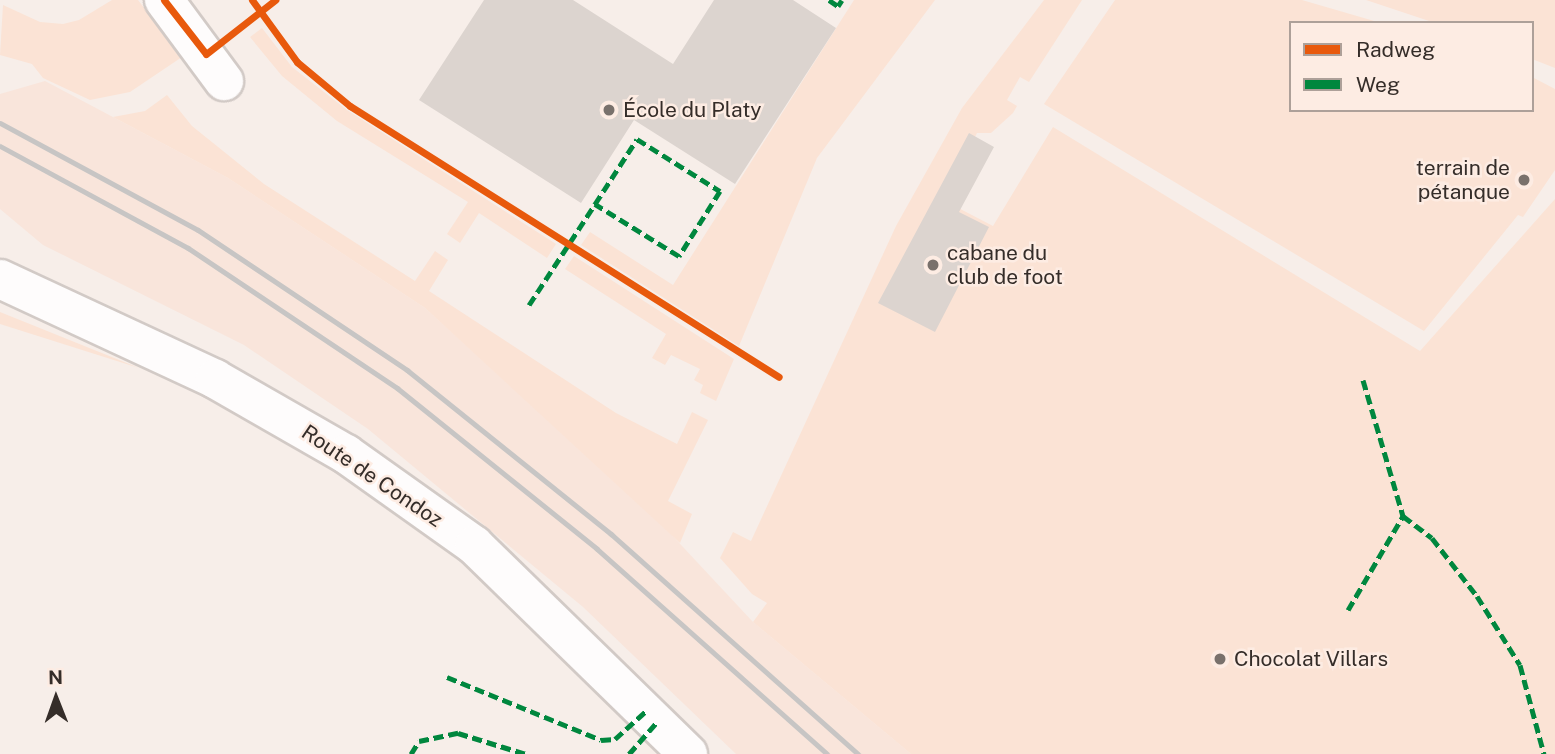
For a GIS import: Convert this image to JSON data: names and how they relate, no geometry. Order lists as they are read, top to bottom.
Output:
{
  "streets": {
    "main road": ["Route de Condoz"]
  },
  "places": [
    "École du Platy",
    "terrain de pétanque",
    "cabane du club de foot",
    "Chocolat Villars"
  ],
  "legend": ["Radweg", "Weg"],
  "north": "top"
}
